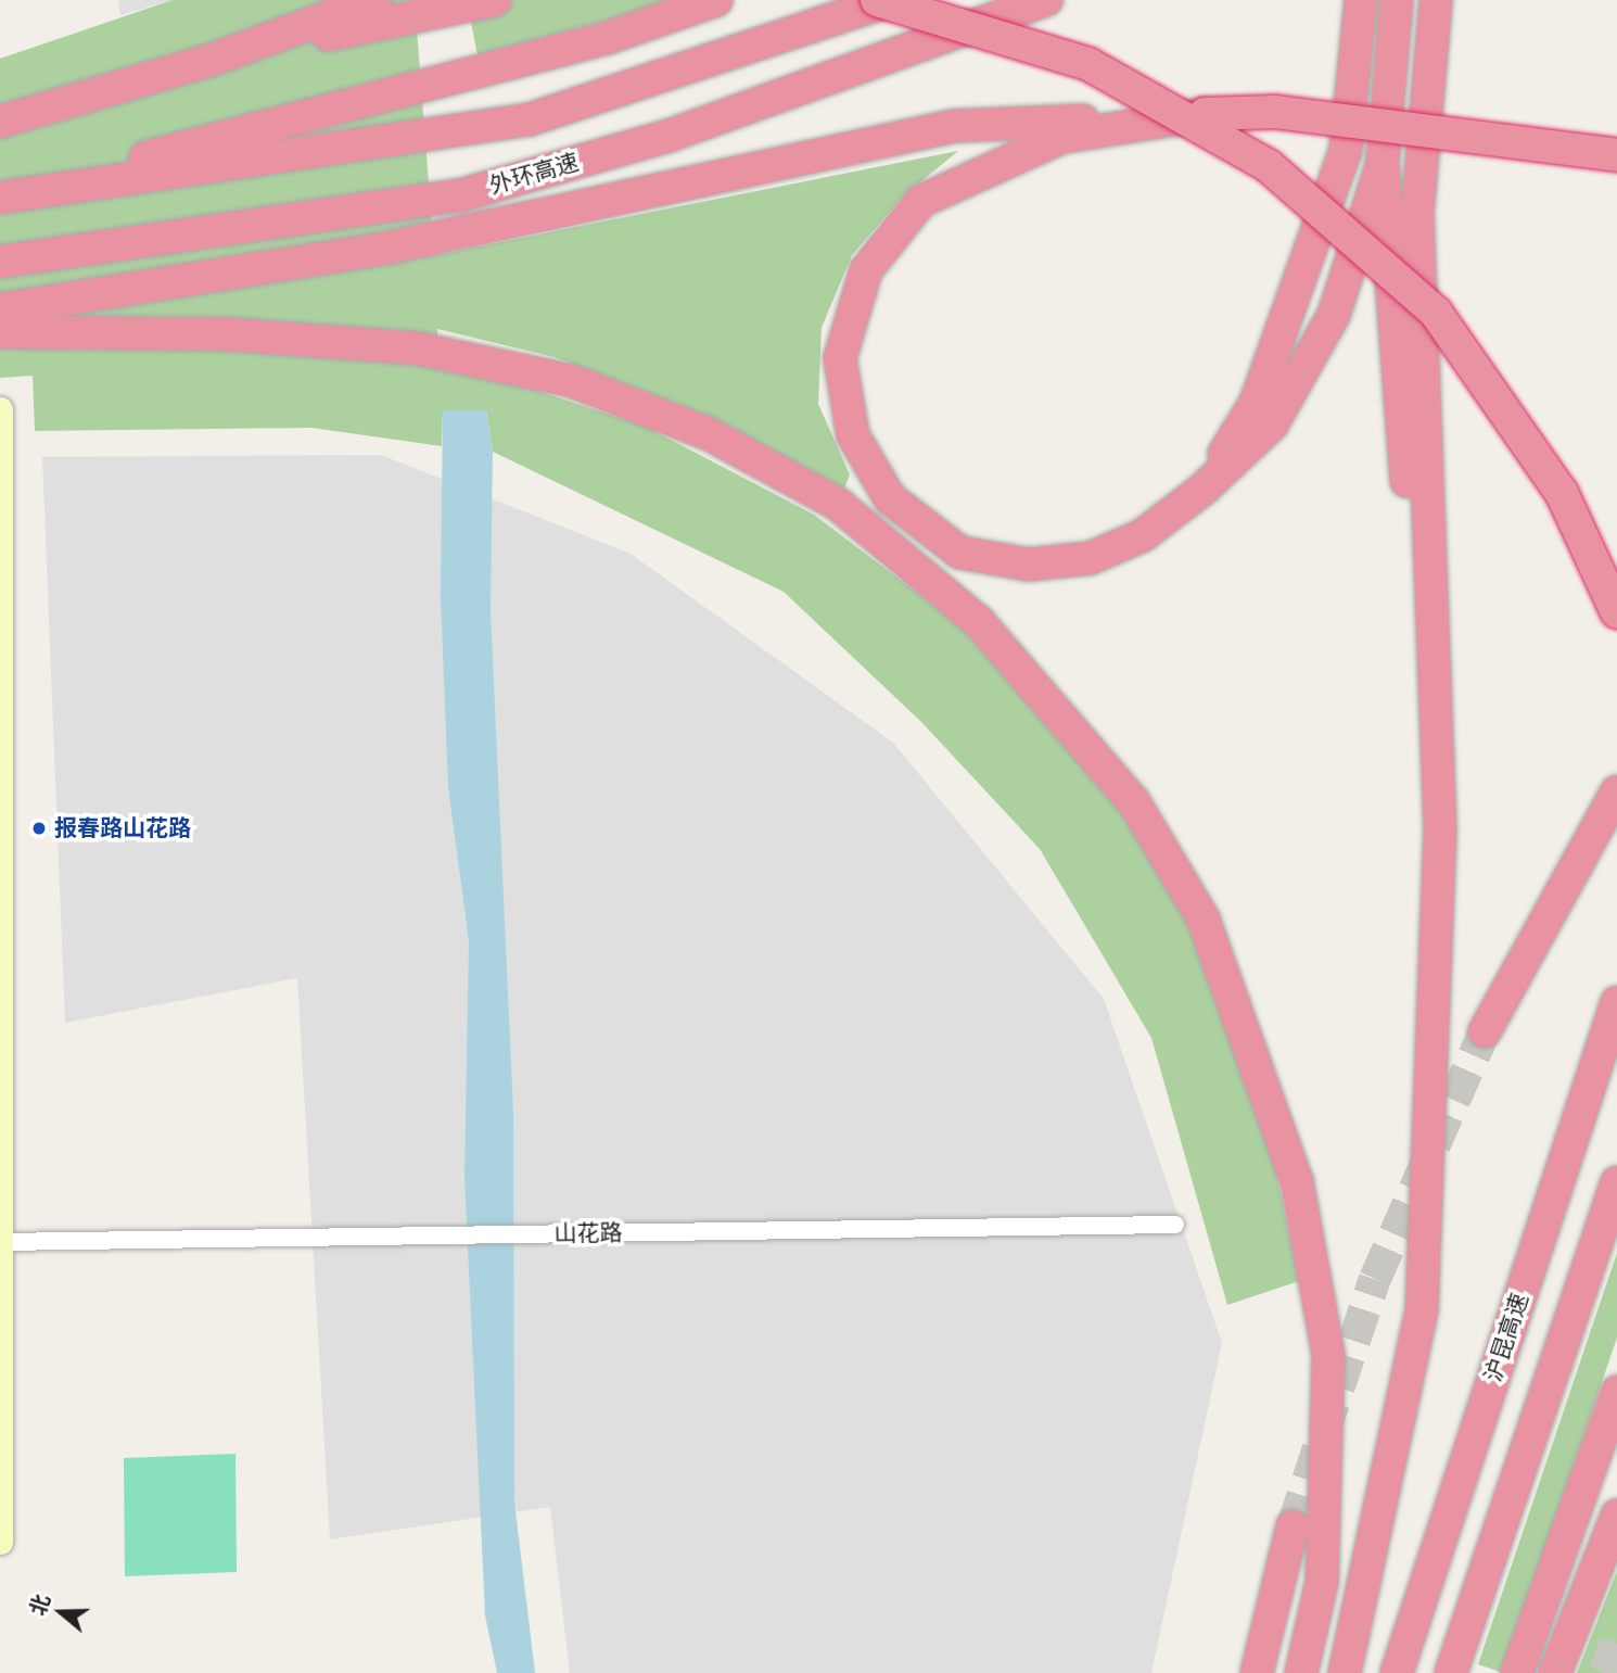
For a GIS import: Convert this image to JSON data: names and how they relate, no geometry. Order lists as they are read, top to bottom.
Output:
{
  "streets": {
    "highway": ["外环高速", "沪昆高速"],
    "street": ["山花路"]
  },
  "places": ["报春路山花路"],
  "north": "left"
}
